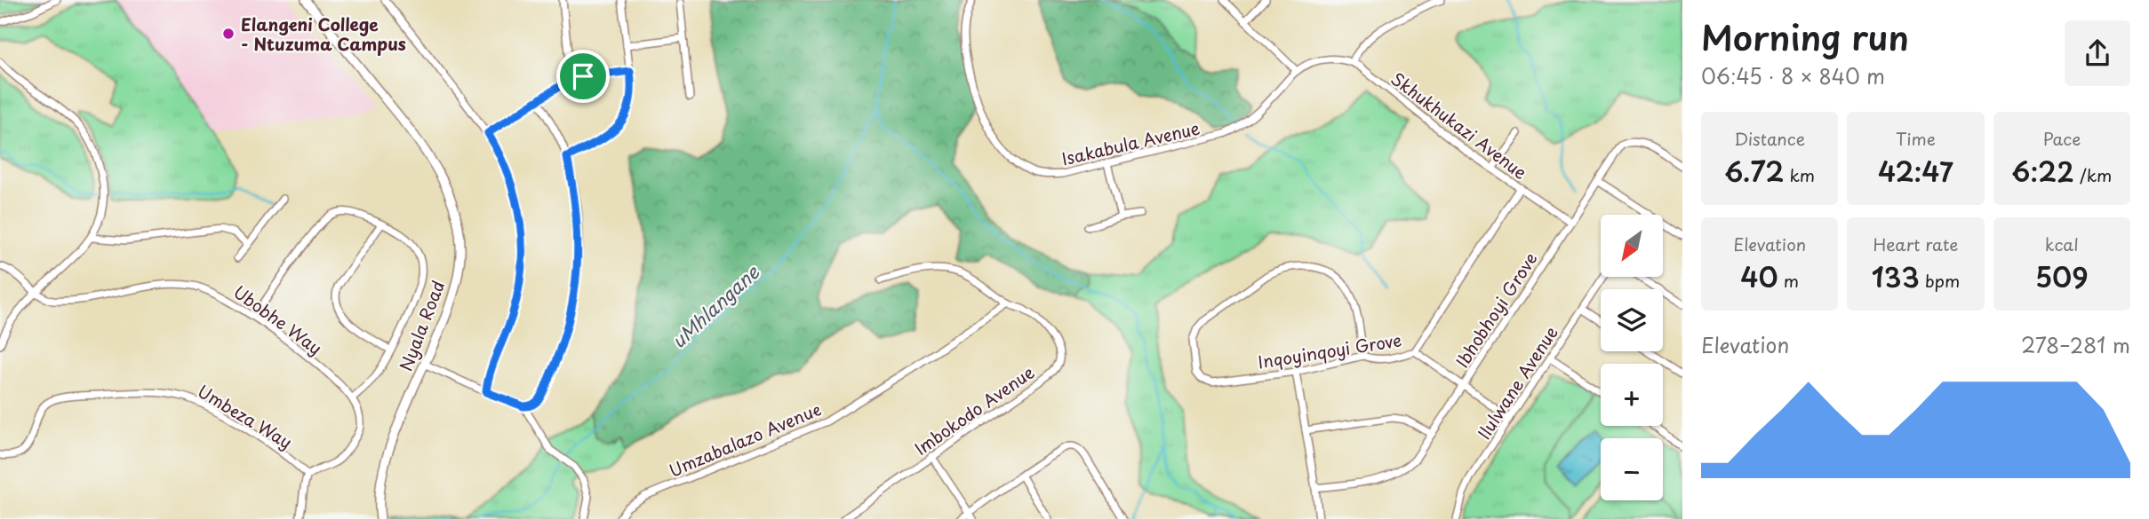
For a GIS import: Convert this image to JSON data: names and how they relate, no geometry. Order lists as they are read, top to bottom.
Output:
{
  "streets": {
    "street": [
      "Skhukhukazi Avenue",
      "Isakabula Avenue",
      "Ibhobhoyi Grove",
      "Ubobhe Way",
      "Nyala Road",
      "Inqoyinqoyi Grove",
      "Ilulwane Avenue",
      "Imbokodo Avenue",
      "Umbeza Way",
      "Umzabalazo Avenue"
    ]
  },
  "crossings": [
    ["Skhukhukazi Avenue", "Isakabula Avenue"],
    ["Skhukhukazi Avenue", "Ibhobhoyi Grove"],
    ["Skhukhukazi Avenue", "Inqoyinqoyi Grove"],
    ["Ibhobhoyi Grove", "Inqoyinqoyi Grove"],
    ["Ubobhe Way", "Umbeza Way"],
    ["Inqoyinqoyi Grove", "Ilulwane Avenue"],
    ["Imbokodo Avenue", "Umzabalazo Avenue"]
  ],
  "water": ["uMhlangane"],
  "places": ["Elangeni College - Ntuzuma Campus"],
  "north": "bottom left",
  "page": {
    "heading": ["Morning run", "06:45 · 8 × 840 m"],
    "stats": [
      ["Distance", "6.72 km"],
      ["Time", "42:47"],
      ["Pace", "6:22 /km"],
      ["Elevation", "40 m"],
      ["Heart rate", "133 bpm"],
      ["kcal", "509"]
    ],
    "map_buttons": ["+", "−"],
    "chart": ["Elevation", "278–281 m"]
  }
}
